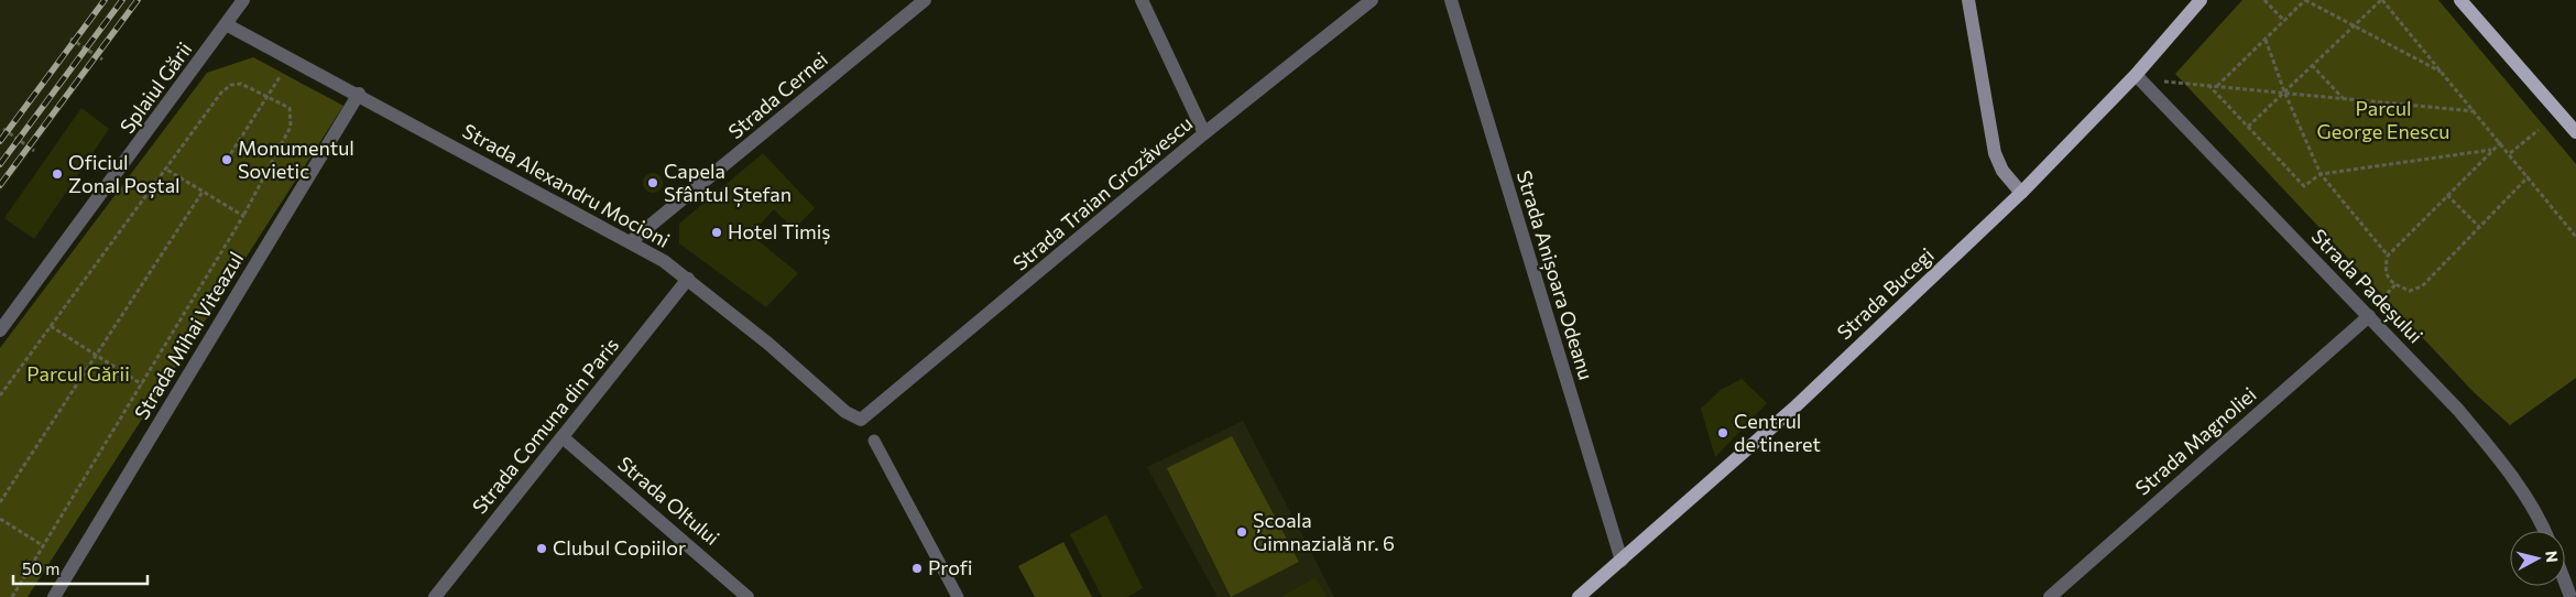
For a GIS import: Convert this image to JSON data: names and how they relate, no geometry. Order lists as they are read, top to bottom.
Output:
{
  "streets": {
    "main road": ["Strada Bucegi"],
    "street": [
      "Splaiul Gării",
      "Strada Cernei",
      "Strada Alexandru Mocioni",
      "Strada Traian Grozăvescu",
      "Strada Anișoara Odeanu",
      "Strada Padeșului",
      "Strada Mihai Viteazul",
      "Strada Comuna din Paris",
      "Strada Magnoliei",
      "Strada Oltului"
    ]
  },
  "crossings": [
    ["Splaiul Gării", "Strada Alexandru Mocioni"],
    ["Strada Cernei", "Strada Alexandru Mocioni"],
    ["Strada Alexandru Mocioni", "Strada Traian Grozăvescu"],
    ["Strada Alexandru Mocioni", "Strada Mihai Viteazul"],
    ["Strada Alexandru Mocioni", "Strada Comuna din Paris"],
    ["Strada Anișoara Odeanu", "Strada Bucegi"],
    ["Strada Padeșului", "Strada Bucegi"],
    ["Strada Padeșului", "Strada Magnoliei"],
    ["Strada Comuna din Paris", "Strada Oltului"]
  ],
  "parks": ["Parcul George Enescu", "Parcul Gării"],
  "places": [
    "Monumentul Sovietic",
    "Oficiul Zonal Poștal",
    "Capela Sfântul Ștefan",
    "Hotel Timiș",
    "Centrul de tineret",
    "Școala Gimnazială nr. 6",
    "Clubul Copiilor",
    "Profi"
  ],
  "scale_bar": "50 m",
  "north": "right"
}
